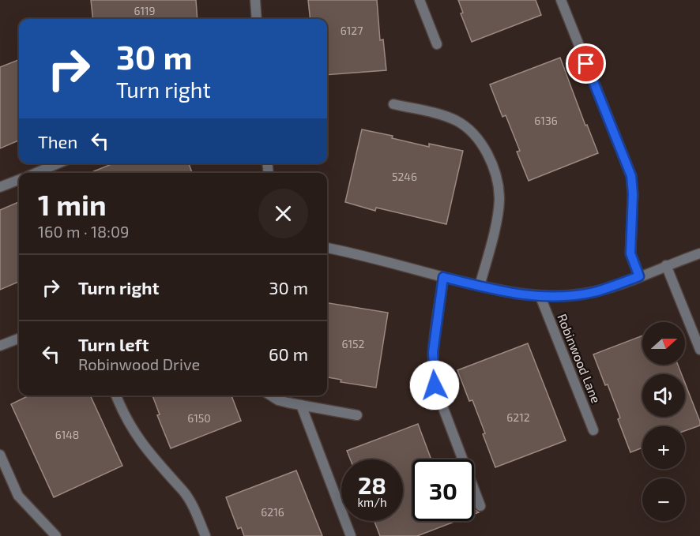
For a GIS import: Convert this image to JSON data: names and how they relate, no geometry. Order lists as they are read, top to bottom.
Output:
{
  "streets": {
    "street": ["Robinwood Lane"]
  },
  "house_numbers": [
    "6119",
    "6127",
    "6136",
    "5246",
    "6152",
    "6212",
    "6150",
    "6148",
    "6216"
  ],
  "north": "right",
  "page": {
    "turn": ["30 m", "Turn right"],
    "then": "Then",
    "heading": ["1 min", "160 m · 18:09"],
    "list": [
      {
        "name": "Turn right",
        "value": "30 m"
      },
      {
        "name": "Turn left",
        "note": "Robinwood Drive",
        "value": "60 m"
      }
    ],
    "map_buttons": ["+", "−"],
    "speed": "28 km/h",
    "limit": "30"
  }
}
